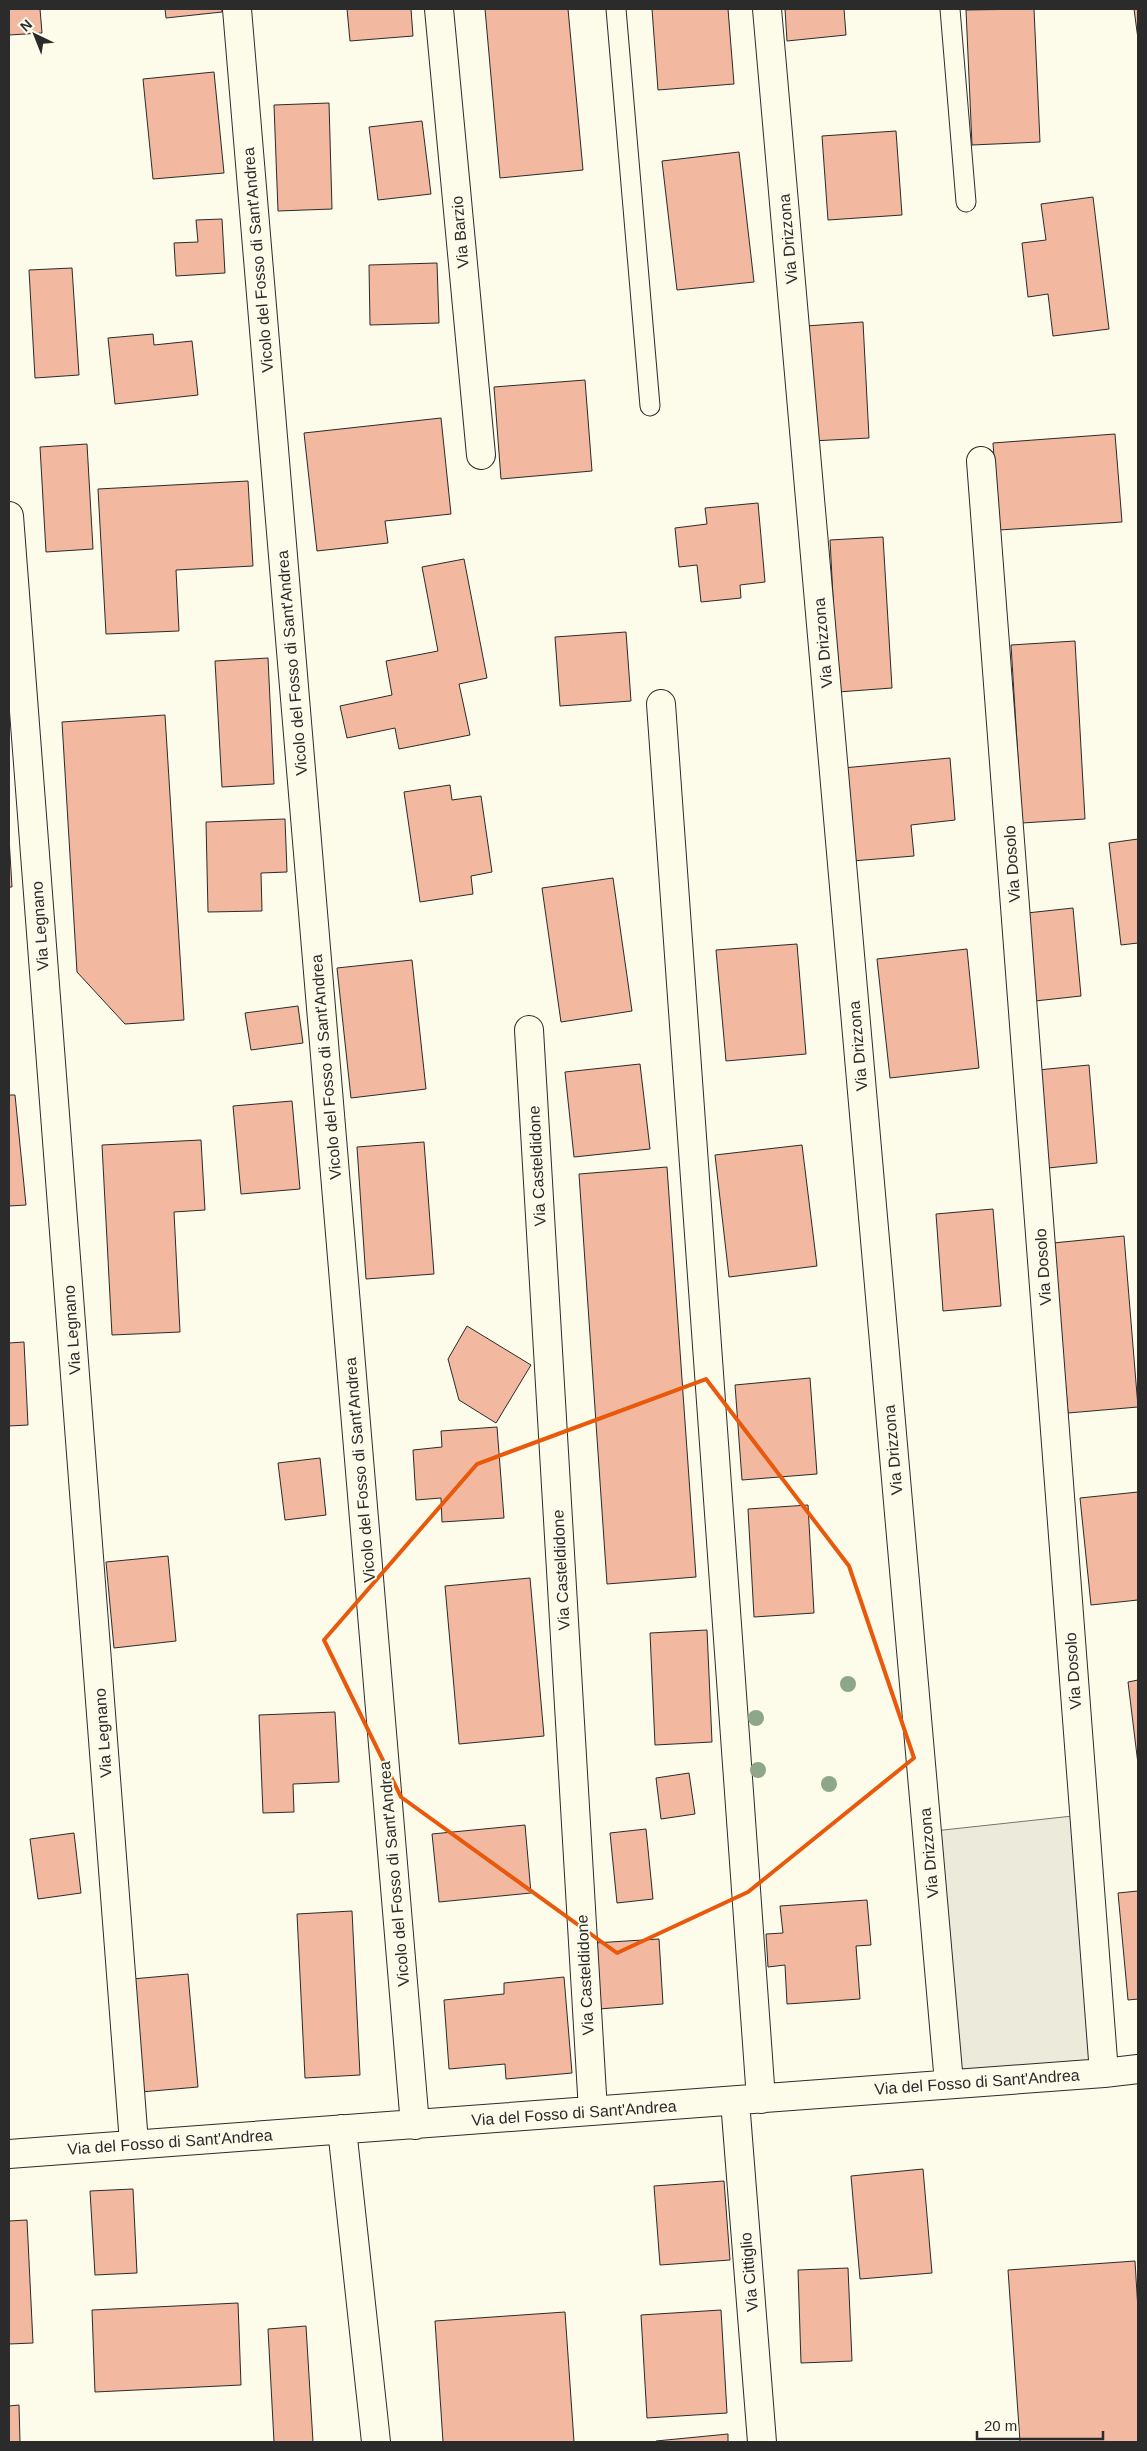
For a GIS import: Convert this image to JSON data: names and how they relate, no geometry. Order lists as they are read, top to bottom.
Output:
{
  "streets": {
    "street": [
      "Via Barzio",
      "Via Drizzona",
      "Vicolo del Fosso di Sant'Andrea",
      "Via Dosolo",
      "Via Legnano",
      "Via Casteldidone",
      "Via del Fosso di Sant'Andrea",
      "Via Cittiglio"
    ]
  },
  "crossings": [
    ["Via Drizzona", "Via del Fosso di Sant'Andrea"],
    ["Vicolo del Fosso di Sant'Andrea", "Via del Fosso di Sant'Andrea"],
    ["Via Dosolo", "Via del Fosso di Sant'Andrea"],
    ["Via Legnano", "Via del Fosso di Sant'Andrea"],
    ["Via Casteldidone", "Via del Fosso di Sant'Andrea"],
    ["Via del Fosso di Sant'Andrea", "Via Cittiglio"]
  ],
  "scale_bar": "20 m",
  "north": "top left"
}
